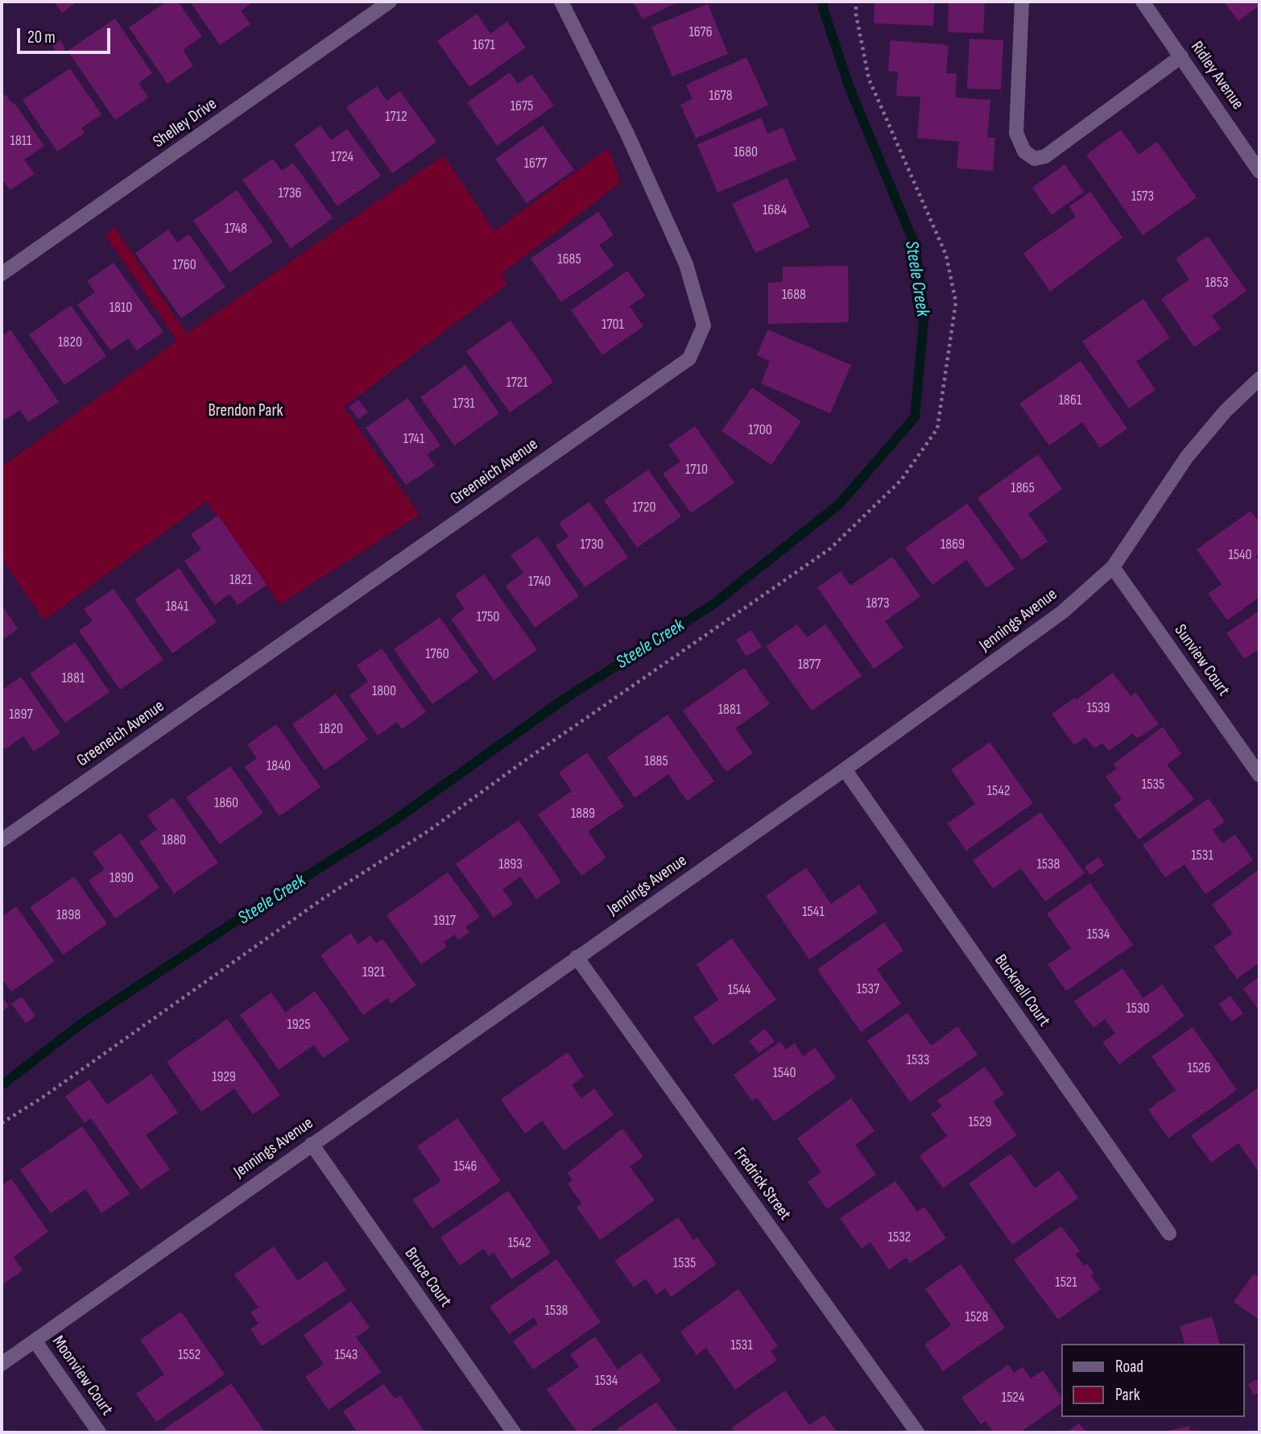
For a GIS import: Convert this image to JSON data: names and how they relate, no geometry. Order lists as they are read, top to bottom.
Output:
{
  "streets": {
    "street": [
      "Ridley Avenue",
      "Shelley Drive",
      "Greeneich Avenue",
      "Jennings Avenue",
      "Sunview Court",
      "Bucknell Court",
      "Fredrick Street",
      "Bruce Court",
      "Moonview Court"
    ]
  },
  "crossings": [
    ["Jennings Avenue", "Sunview Court"],
    ["Jennings Avenue", "Bucknell Court"],
    ["Jennings Avenue", "Fredrick Street"],
    ["Jennings Avenue", "Bruce Court"],
    ["Jennings Avenue", "Moonview Court"]
  ],
  "water": ["Steele Creek"],
  "parks": ["Brendon Park"],
  "house_numbers": [
    "1676",
    "1671",
    "1678",
    "1675",
    "1712",
    "1811",
    "1680",
    "1724",
    "1677",
    "1736",
    "1573",
    "1684",
    "1748",
    "1685",
    "1760",
    "1853",
    "1688",
    "1810",
    "1701",
    "1820",
    "1721",
    "1861",
    "1731",
    "1700",
    "1741",
    "1710",
    "1865",
    "1720",
    "1730",
    "1869",
    "1540",
    "1821",
    "1740",
    "1873",
    "1841",
    "1750",
    "1760",
    "1877",
    "1881",
    "1800",
    "1539",
    "1881",
    "1897",
    "1820",
    "1885",
    "1840",
    "1535",
    "1542",
    "1860",
    "1889",
    "1880",
    "1531",
    "1893",
    "1538",
    "1890",
    "1541",
    "1898",
    "1917",
    "1534",
    "1921",
    "1537",
    "1544",
    "1530",
    "1925",
    "1533",
    "1526",
    "1540",
    "1929",
    "1529",
    "1546",
    "1532",
    "1542",
    "1535",
    "1521",
    "1538",
    "1528",
    "1531",
    "1552",
    "1543",
    "1534",
    "1524"
  ],
  "legend": ["Road", "Park"],
  "scale_bar": "20 m"
}
